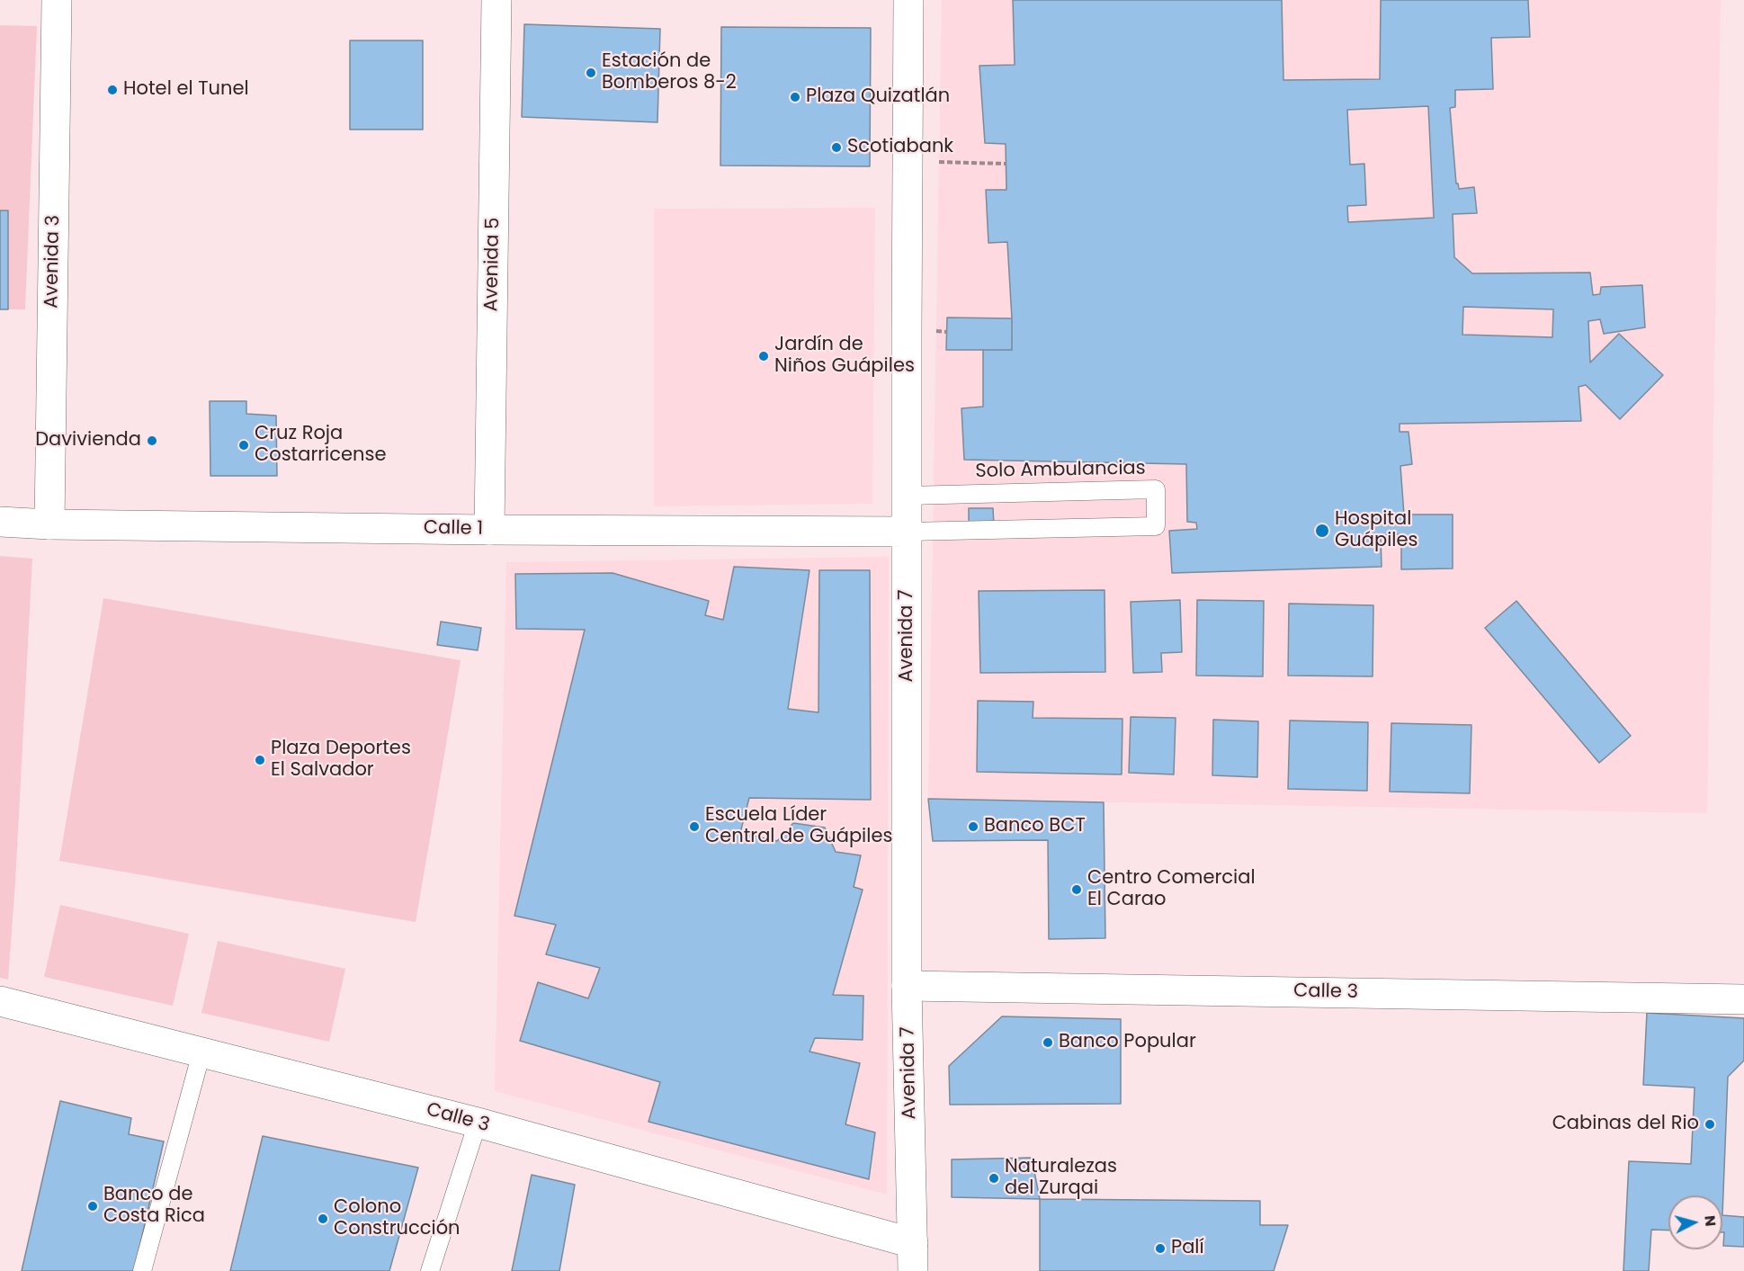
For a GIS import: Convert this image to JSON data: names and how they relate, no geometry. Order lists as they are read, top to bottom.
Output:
{
  "streets": {
    "street": [
      "Avenida 3",
      "Avenida 5",
      "Calle 1",
      "Avenida 7",
      "Calle 3"
    ],
    "lane": ["Solo Ambulancias"]
  },
  "crossings": [
    ["Avenida 3", "Calle 1"],
    ["Avenida 5", "Calle 1"],
    ["Solo Ambulancias", "Calle 1"],
    ["Solo Ambulancias", "Avenida 7"],
    ["Calle 1", "Avenida 7"],
    ["Avenida 7", "Calle 3"]
  ],
  "places": [
    "Estación de Bomberos 8-2",
    "Hotel el Tunel",
    "Plaza Quizatlán",
    "Scotiabank",
    "Jardín de Niños Guápiles",
    "Davivienda",
    "Cruz Roja Costarricense",
    "Hospital Guápiles",
    "Plaza Deportes El Salvador",
    "Escuela Líder Central de Guápiles",
    "Banco BCT",
    "Centro Comercial El Carao",
    "Banco Popular",
    "Cabinas del Rio",
    "Naturalezas del Zurqai",
    "Banco de Costa Rica",
    "Colono Construcción",
    "Palí"
  ],
  "north": "right"
}
